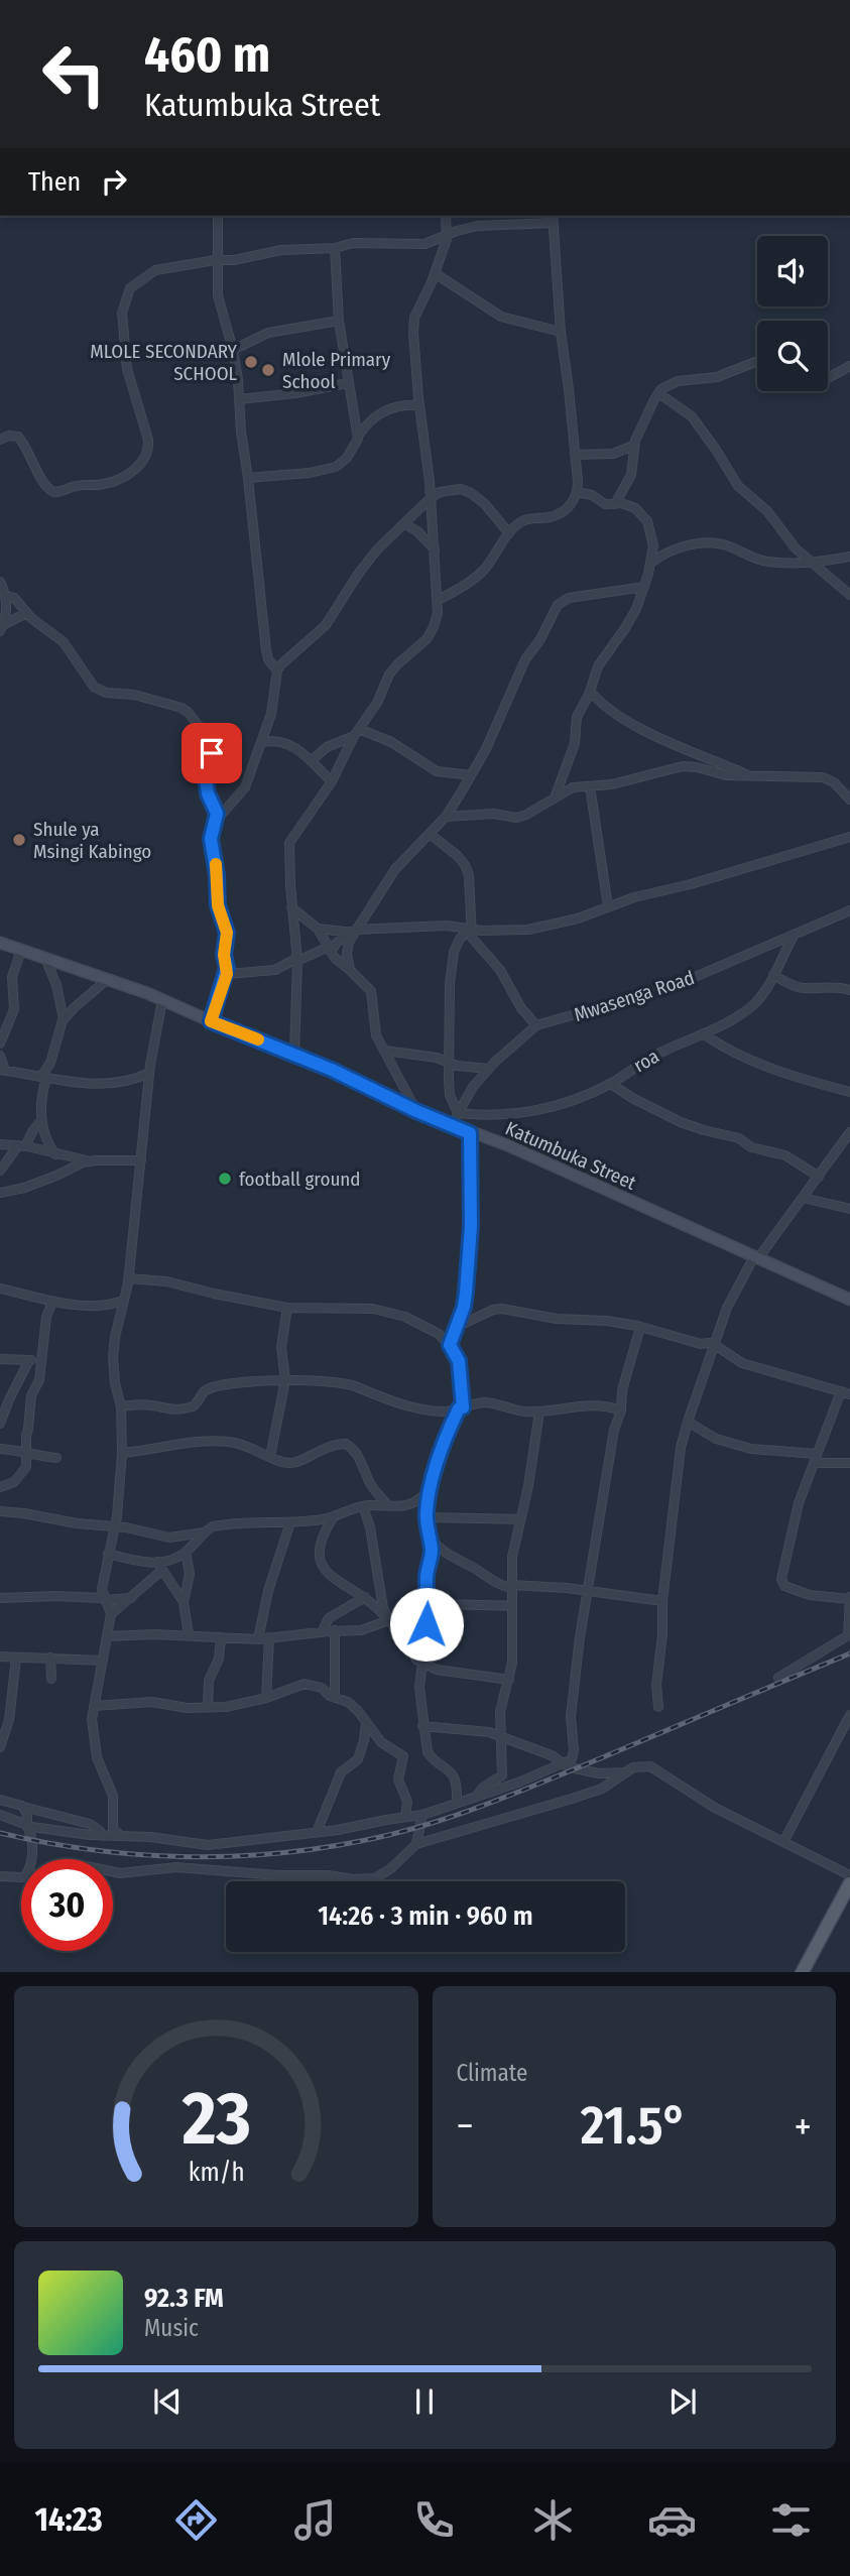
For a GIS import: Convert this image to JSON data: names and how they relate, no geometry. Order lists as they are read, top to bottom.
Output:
{
  "streets": {
    "main road": ["Katumbuka Street"],
    "street": ["Mwasenga Road", "roa"]
  },
  "crossings": [
    ["Mwasenga Road", "roa"],
    ["Mwasenga Road", "Katumbuka Street"],
    ["roa", "Katumbuka Street"]
  ],
  "places": [
    "MLOLE SECONDARY SCHOOL",
    "Mlole Primary School",
    "Shule ya Msingi Kabingo",
    "football ground"
  ],
  "page": {
    "turn": ["460 m", "Katumbuka Street"],
    "then": "Then",
    "limit": "30",
    "trip": "14:26 · 3 min · 960 m",
    "tile": "Climate",
    "heat": ["−", "21.5°", "+"],
    "song": ["92.3 FM", "Music"],
    "tabs": "14:23",
    "gauge": ["23", "km/h"]
  }
}
